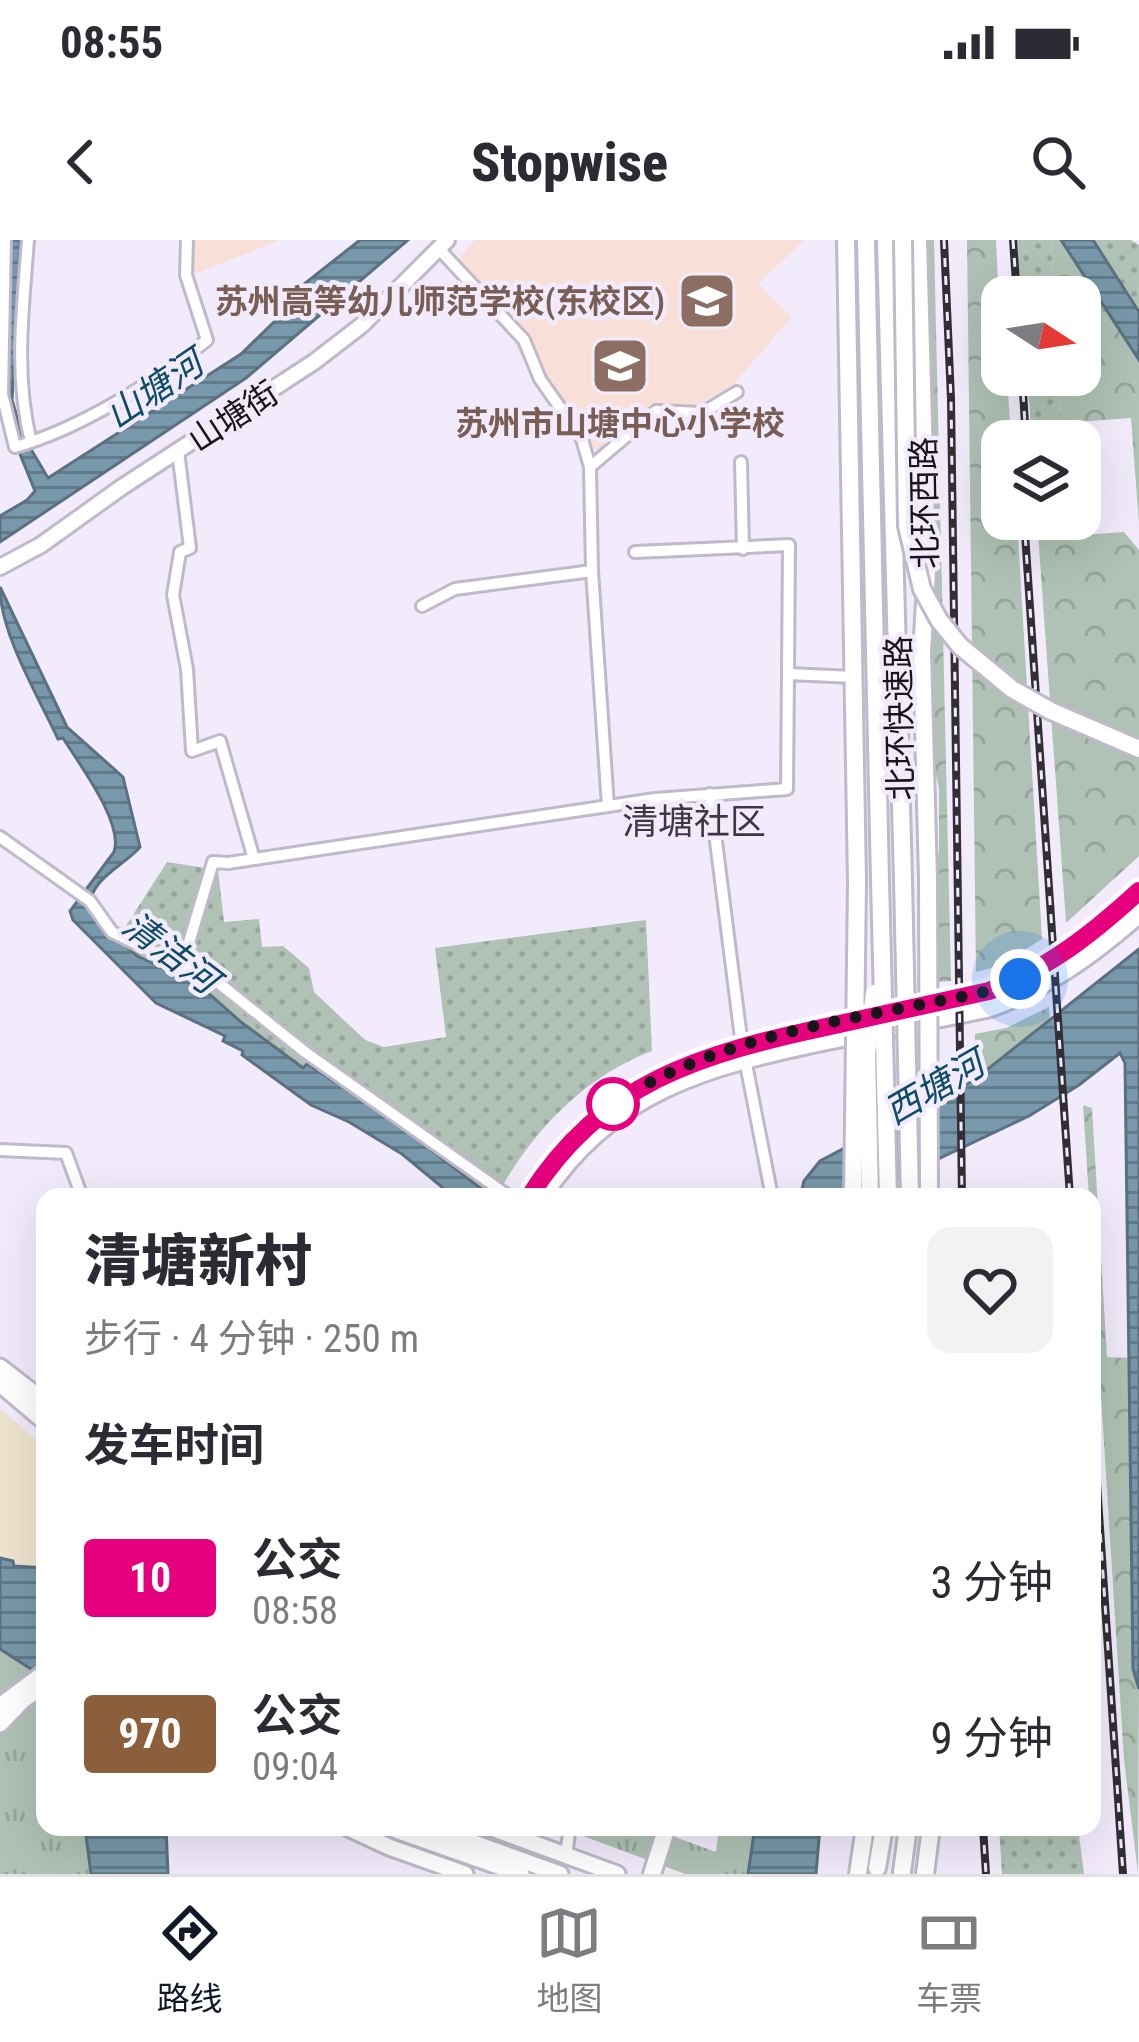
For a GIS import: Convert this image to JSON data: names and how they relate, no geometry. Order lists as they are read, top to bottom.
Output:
{
  "streets": {
    "main road": ["北环西路", "北环快速路"],
    "street": ["山塘街"]
  },
  "districts": ["清塘社区"],
  "water": ["山塘河", "清洁河", "西塘河"],
  "places": {
    "school or university": ["苏州高等幼儿师范学校(东校区)", "苏州市山塘中心小学校"]
  },
  "lines": ["bus line 10"],
  "north": "right",
  "page": {
    "status": "08:55",
    "header": "Stopwise",
    "heading": [
      ["清塘新村", "步行 · 4 分钟 · 250 m"],
      "发车时间"
    ],
    "list": [
      {
        "mark": "10",
        "name": "公交",
        "note": "08:58",
        "value": "3 分钟"
      },
      {
        "mark": "970",
        "name": "公交",
        "note": "09:04",
        "value": "9 分钟"
      }
    ],
    "tabs": ["路线", "地图", "车票"]
  }
}
